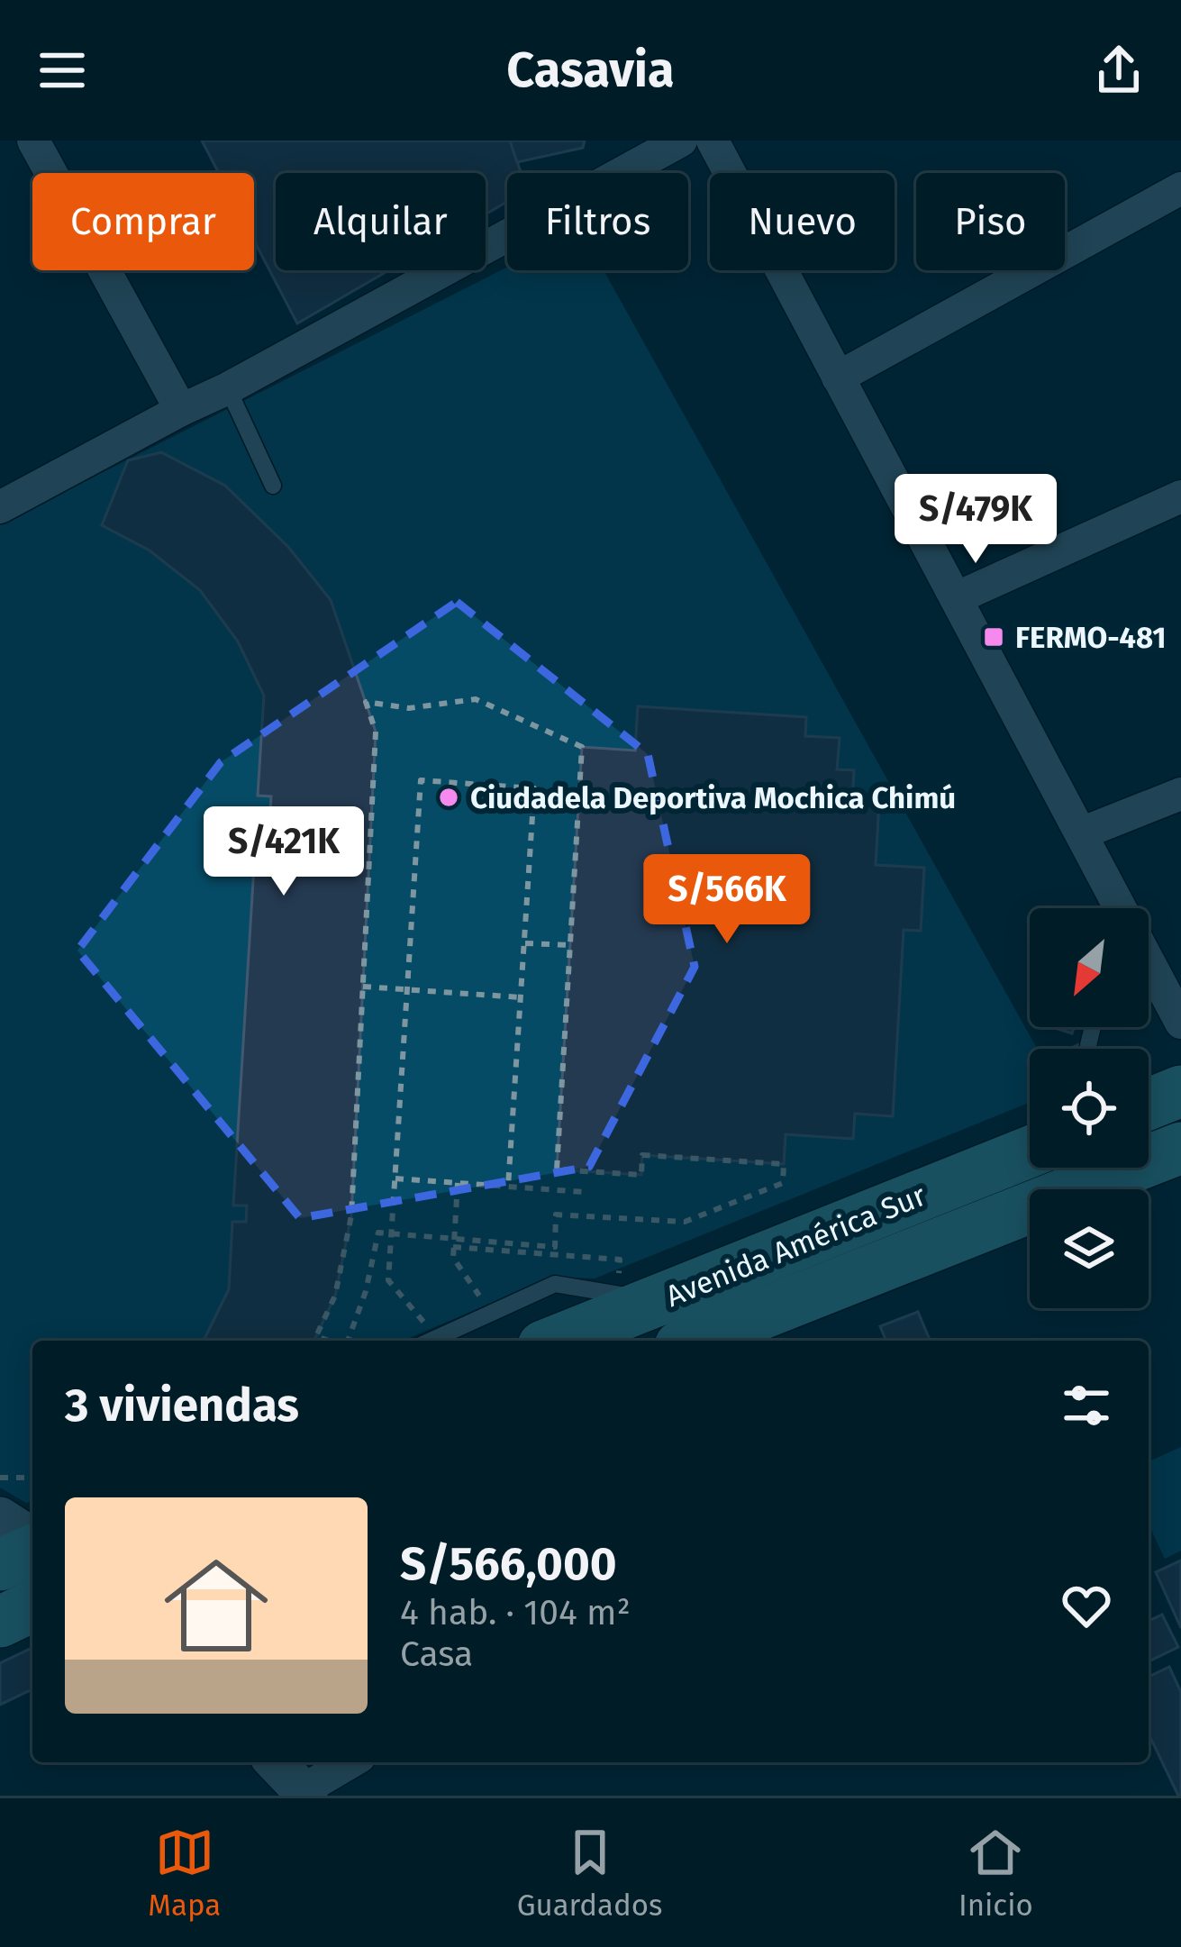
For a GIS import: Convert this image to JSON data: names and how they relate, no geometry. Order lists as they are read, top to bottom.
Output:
{
  "streets": {
    "main road": ["Avenida América Sur"]
  },
  "places": {
    "transit": ["FERMO-481"],
    "other": ["Ciudadela Deportiva Mochica Chimú"]
  },
  "north": "bottom left",
  "page": {
    "header": "Casavia",
    "chip": [
      "Comprar",
      "Alquilar",
      "Filtros",
      "Nuevo",
      "Piso"
    ],
    "price": ["S/479K", "S/421K", "S/566K"],
    "heading": "3 viviendas",
    "list": [
      {
        "name": "S/566,000",
        "note": "4 hab. · 104 m² · Casa"
      }
    ],
    "tabs": ["Mapa", "Guardados", "Inicio"]
  }
}
